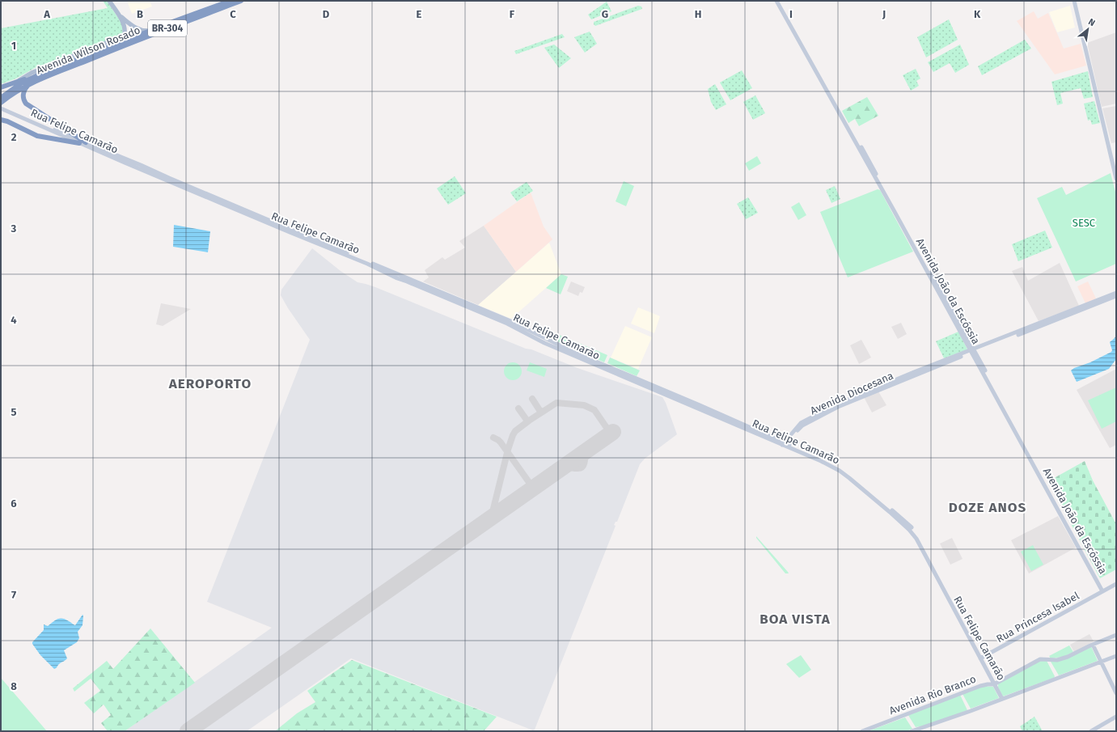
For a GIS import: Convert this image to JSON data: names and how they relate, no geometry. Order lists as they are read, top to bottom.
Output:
{
  "streets": {
    "highway": ["BR-304", "Avenida Wilson Rosado"],
    "main road": [
      "Rua Felipe Camarão",
      "Avenida João da Escóssia",
      "Avenida Diocesana",
      "Rua Princesa Isabel",
      "Avenida Rio Branco"
    ]
  },
  "crossings": [
    ["Rua Felipe Camarão", "Avenida Diocesana"],
    ["Rua Felipe Camarão", "Rua Princesa Isabel"],
    ["Rua Felipe Camarão", "Avenida Rio Branco"],
    ["Avenida João da Escóssia", "Avenida Diocesana"],
    ["Avenida João da Escóssia", "Rua Princesa Isabel"]
  ],
  "districts": ["AEROPORTO", "DOZE ANOS", "BOA VISTA"],
  "parks": ["SESC"],
  "north": "top right",
  "grid": {
    "columns": [
      "A",
      "B",
      "C",
      "D",
      "E",
      "F",
      "G",
      "H",
      "I",
      "J",
      "K"
    ],
    "rows": [
      "1",
      "2",
      "3",
      "4",
      "5",
      "6",
      "7",
      "8"
    ]
  }
}
